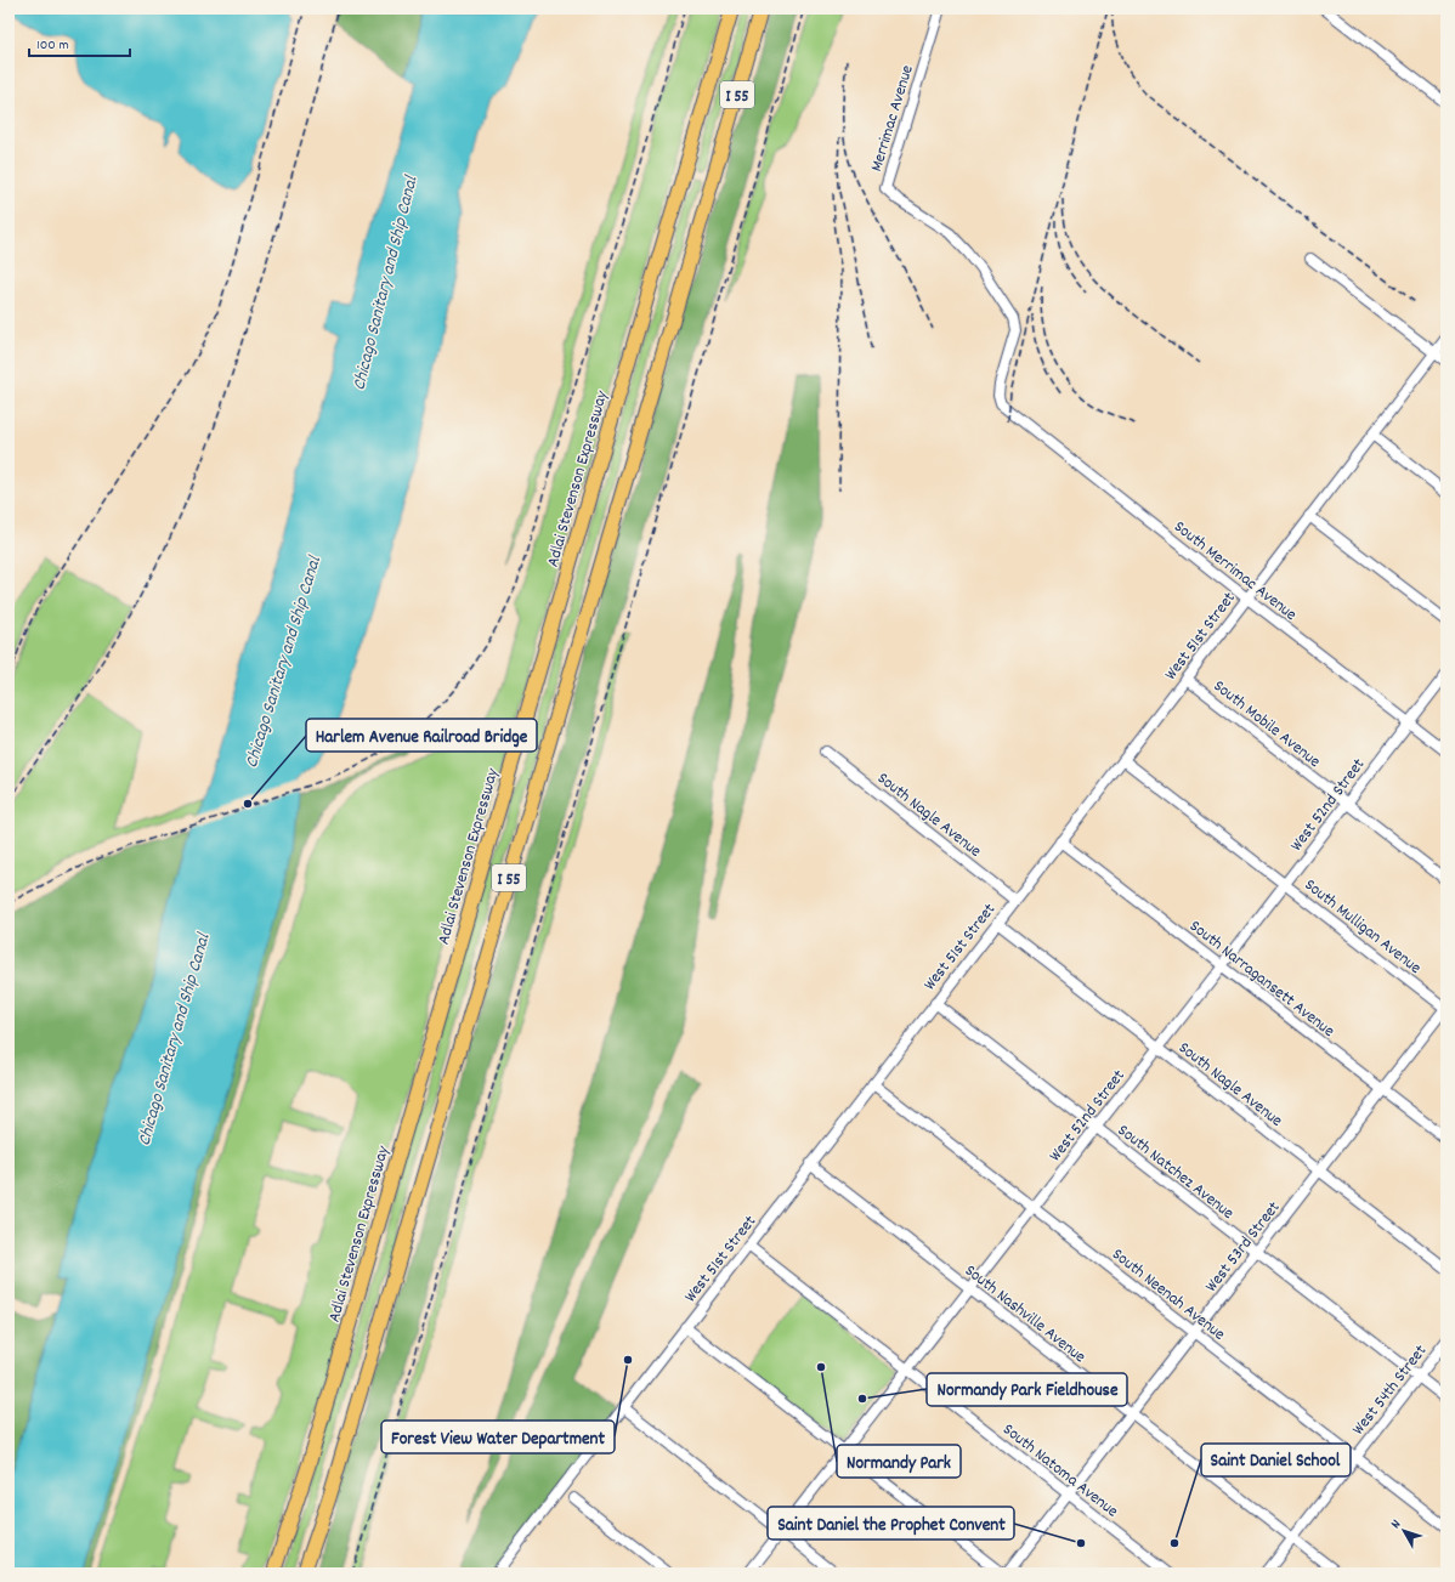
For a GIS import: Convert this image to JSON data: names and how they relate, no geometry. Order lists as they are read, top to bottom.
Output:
{
  "streets": {
    "highway": ["I 55", "Adlai Stevenson Expressway"],
    "street": [
      "Merrimac Avenue",
      "South Merrimac Avenue",
      "West 51st Street",
      "South Mobile Avenue",
      "West 52nd Street",
      "South Nagle Avenue",
      "South Mulligan Avenue",
      "South Narragansett Avenue",
      "South Natchez Avenue",
      "West 53rd Street",
      "South Neenah Avenue",
      "South Nashville Avenue",
      "West 54th Street",
      "South Natoma Avenue"
    ]
  },
  "crossings": [
    ["Merrimac Avenue", "South Merrimac Avenue"],
    ["South Merrimac Avenue", "West 51st Street"],
    ["South Merrimac Avenue", "West 52nd Street"],
    ["West 51st Street", "South Mobile Avenue"],
    ["West 51st Street", "South Nagle Avenue"],
    ["West 51st Street", "South Mulligan Avenue"],
    ["West 51st Street", "South Narragansett Avenue"],
    ["West 51st Street", "South Natchez Avenue"],
    ["West 51st Street", "South Neenah Avenue"],
    ["West 51st Street", "South Nashville Avenue"],
    ["West 51st Street", "South Natoma Avenue"],
    ["South Mobile Avenue", "West 52nd Street"],
    ["West 52nd Street", "South Nagle Avenue"],
    ["West 52nd Street", "South Mulligan Avenue"],
    ["West 52nd Street", "South Narragansett Avenue"],
    ["West 52nd Street", "South Natchez Avenue"],
    ["West 52nd Street", "South Neenah Avenue"],
    ["West 52nd Street", "South Nashville Avenue"],
    ["West 52nd Street", "South Natoma Avenue"],
    ["South Nagle Avenue", "West 53rd Street"],
    ["South Mulligan Avenue", "West 53rd Street"],
    ["South Narragansett Avenue", "West 53rd Street"],
    ["South Natchez Avenue", "West 53rd Street"],
    ["South Natchez Avenue", "West 54th Street"],
    ["West 53rd Street", "South Neenah Avenue"],
    ["West 53rd Street", "South Nashville Avenue"],
    ["West 53rd Street", "South Natoma Avenue"],
    ["South Neenah Avenue", "West 54th Street"],
    ["South Nashville Avenue", "West 54th Street"]
  ],
  "water": ["Chicago Sanitary and Ship Canal"],
  "places": [
    "Harlem Avenue Railroad Bridge",
    "Forest View Water Department",
    "Normandy Park",
    "Normandy Park Fieldhouse",
    "Saint Daniel the Prophet Convent",
    "Saint Daniel School"
  ],
  "scale_bar": "100 m",
  "north": "top left"
}
